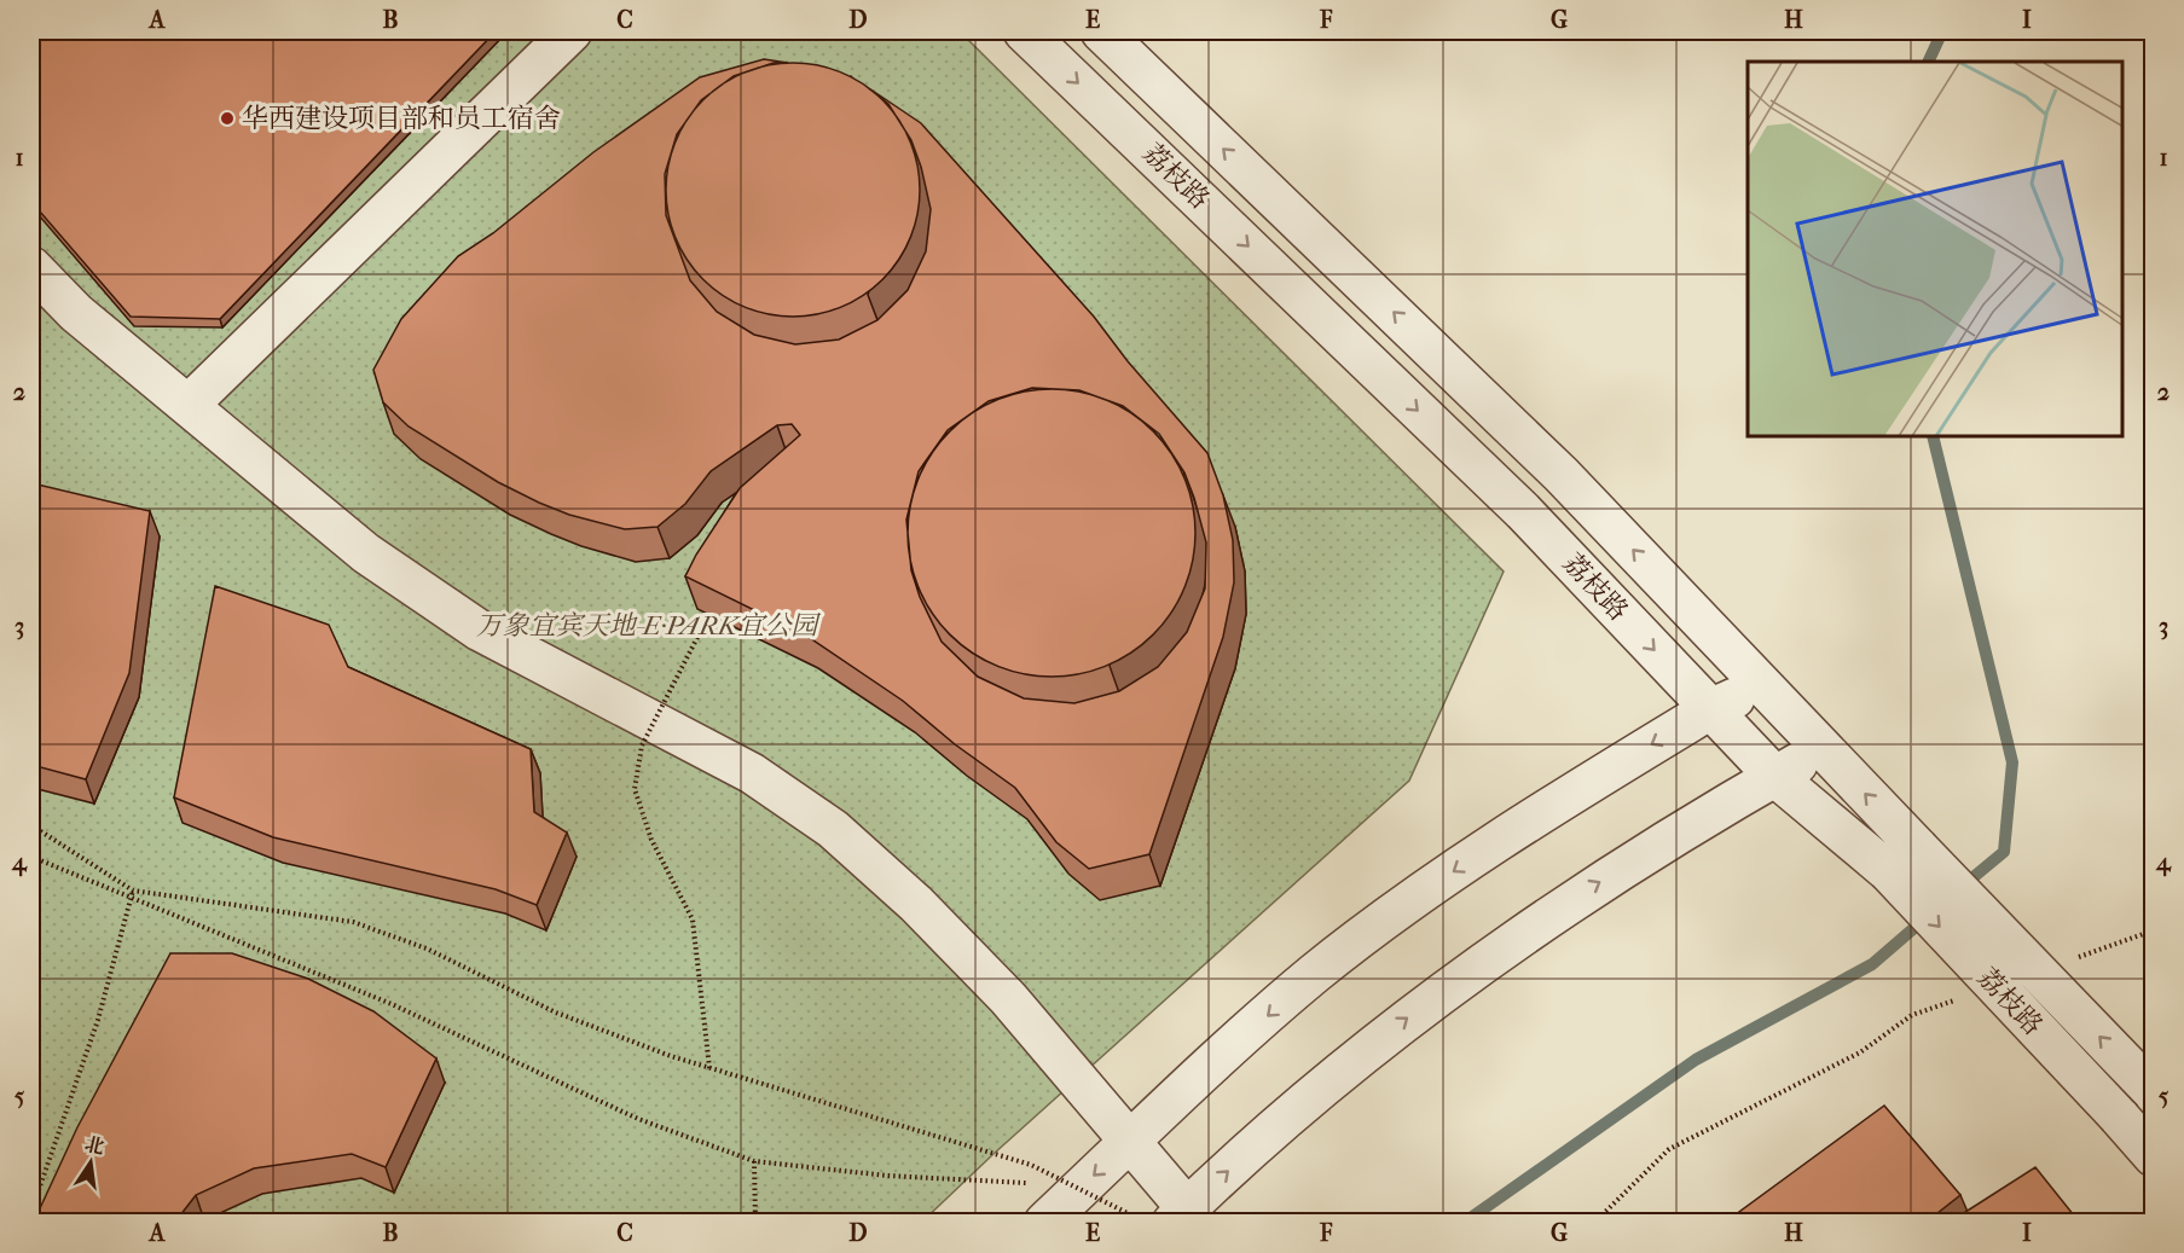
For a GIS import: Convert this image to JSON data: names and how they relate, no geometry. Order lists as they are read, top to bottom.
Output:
{
  "streets": {
    "street": ["荔枝路"]
  },
  "parks": ["万象宜宾天地-E·PARK宜公园"],
  "places": ["华西建设项目部和员工宿舍"],
  "north": "top",
  "grid": {
    "columns": [
      "A",
      "B",
      "C",
      "D",
      "E",
      "F",
      "G",
      "H",
      "I"
    ],
    "rows": [
      "1",
      "2",
      "3",
      "4",
      "5"
    ]
  }
}
